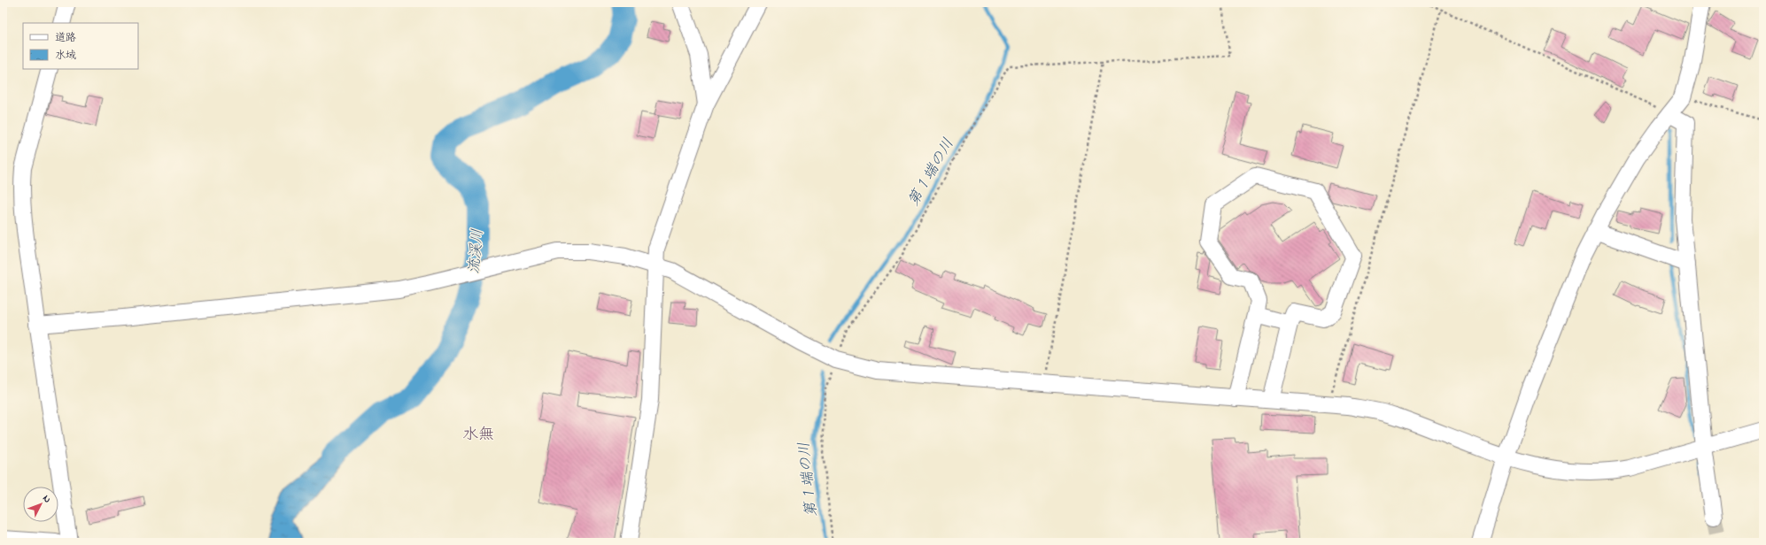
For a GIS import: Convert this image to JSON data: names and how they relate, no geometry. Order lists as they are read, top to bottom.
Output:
{
  "districts": ["水無"],
  "water": ["第１端の川", "流渓川"],
  "legend": ["道路", "水域"],
  "north": "top right"
}
